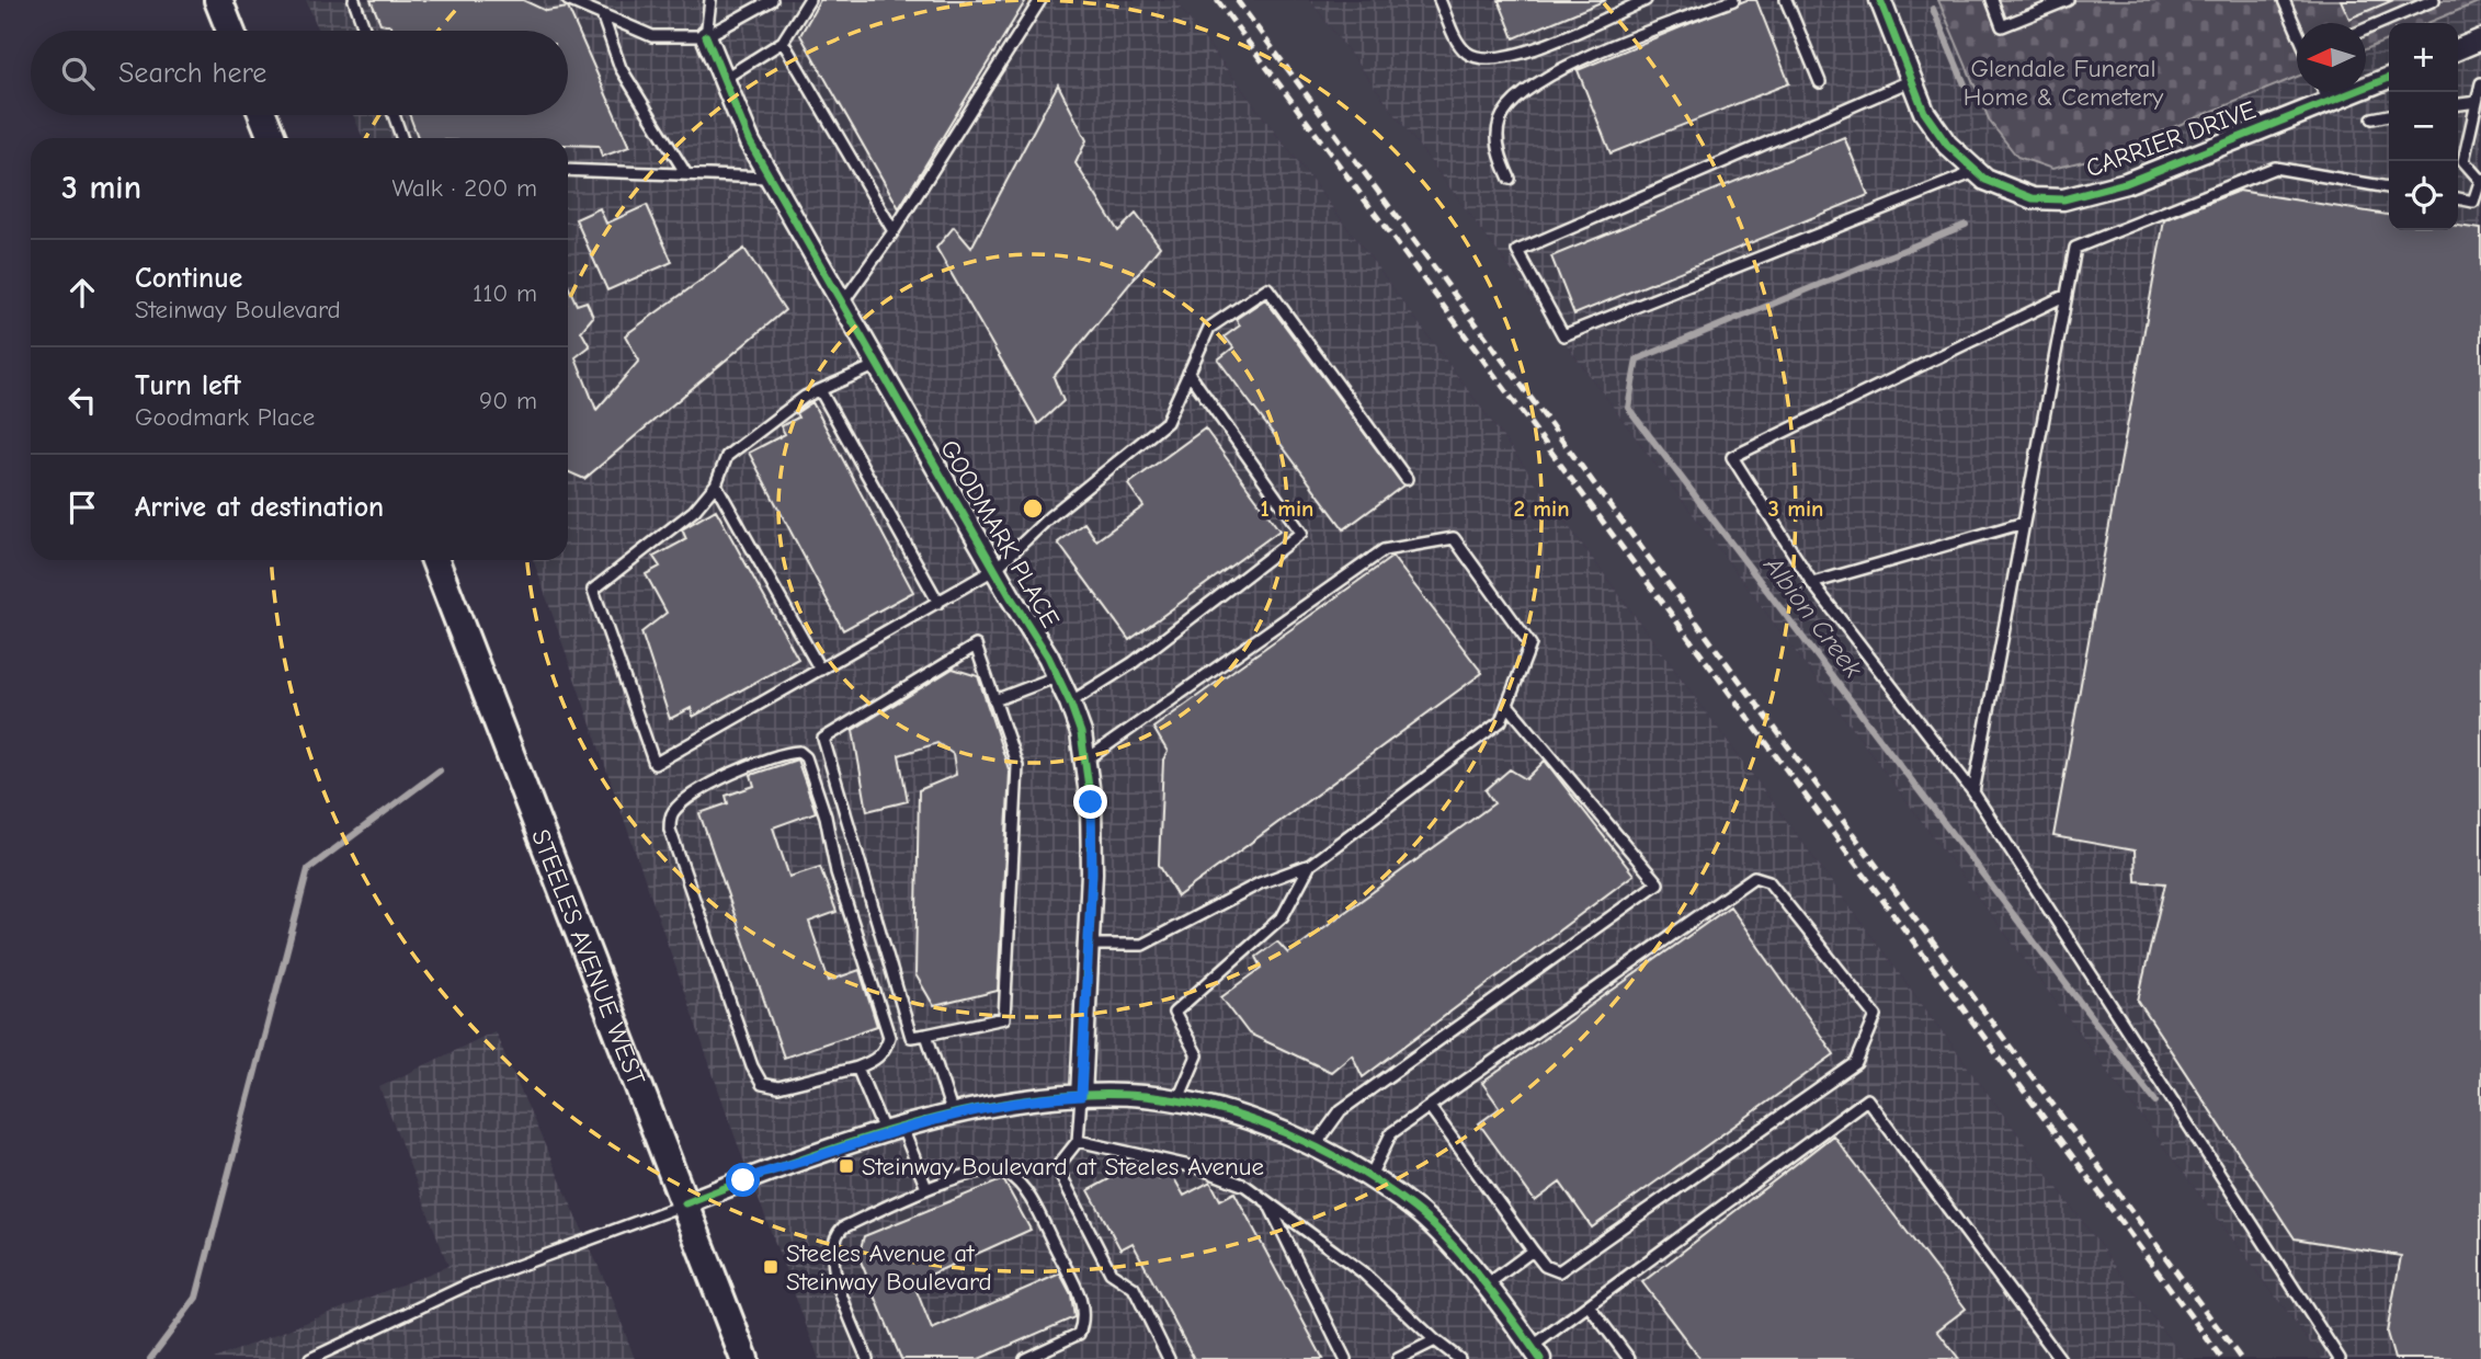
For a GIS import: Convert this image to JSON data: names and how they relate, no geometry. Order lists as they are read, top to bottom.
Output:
{
  "streets": {
    "main road": ["STEELES AVENUE WEST"],
    "street": ["CARRIER DRIVE", "GOODMARK PLACE"]
  },
  "water": ["Albion Creek"],
  "parks": ["Glendale Funeral Home & Cemetery"],
  "places": {
    "transit": ["Steinway Boulevard at Steeles Avenue", "Steeles Avenue at Steinway Boulevard"]
  },
  "north": "left",
  "page": {
    "map_buttons": ["+", "−"],
    "search": "Search here",
    "heading": ["3 min", "Walk · 200 m"],
    "list": [
      ["Continue", "Steinway Boulevard", "110 m"],
      ["Turn left", "Goodmark Place", "90 m"],
      "Arrive at destination"
    ]
  },
  "rings": ["1 min", "2 min", "3 min"]
}
